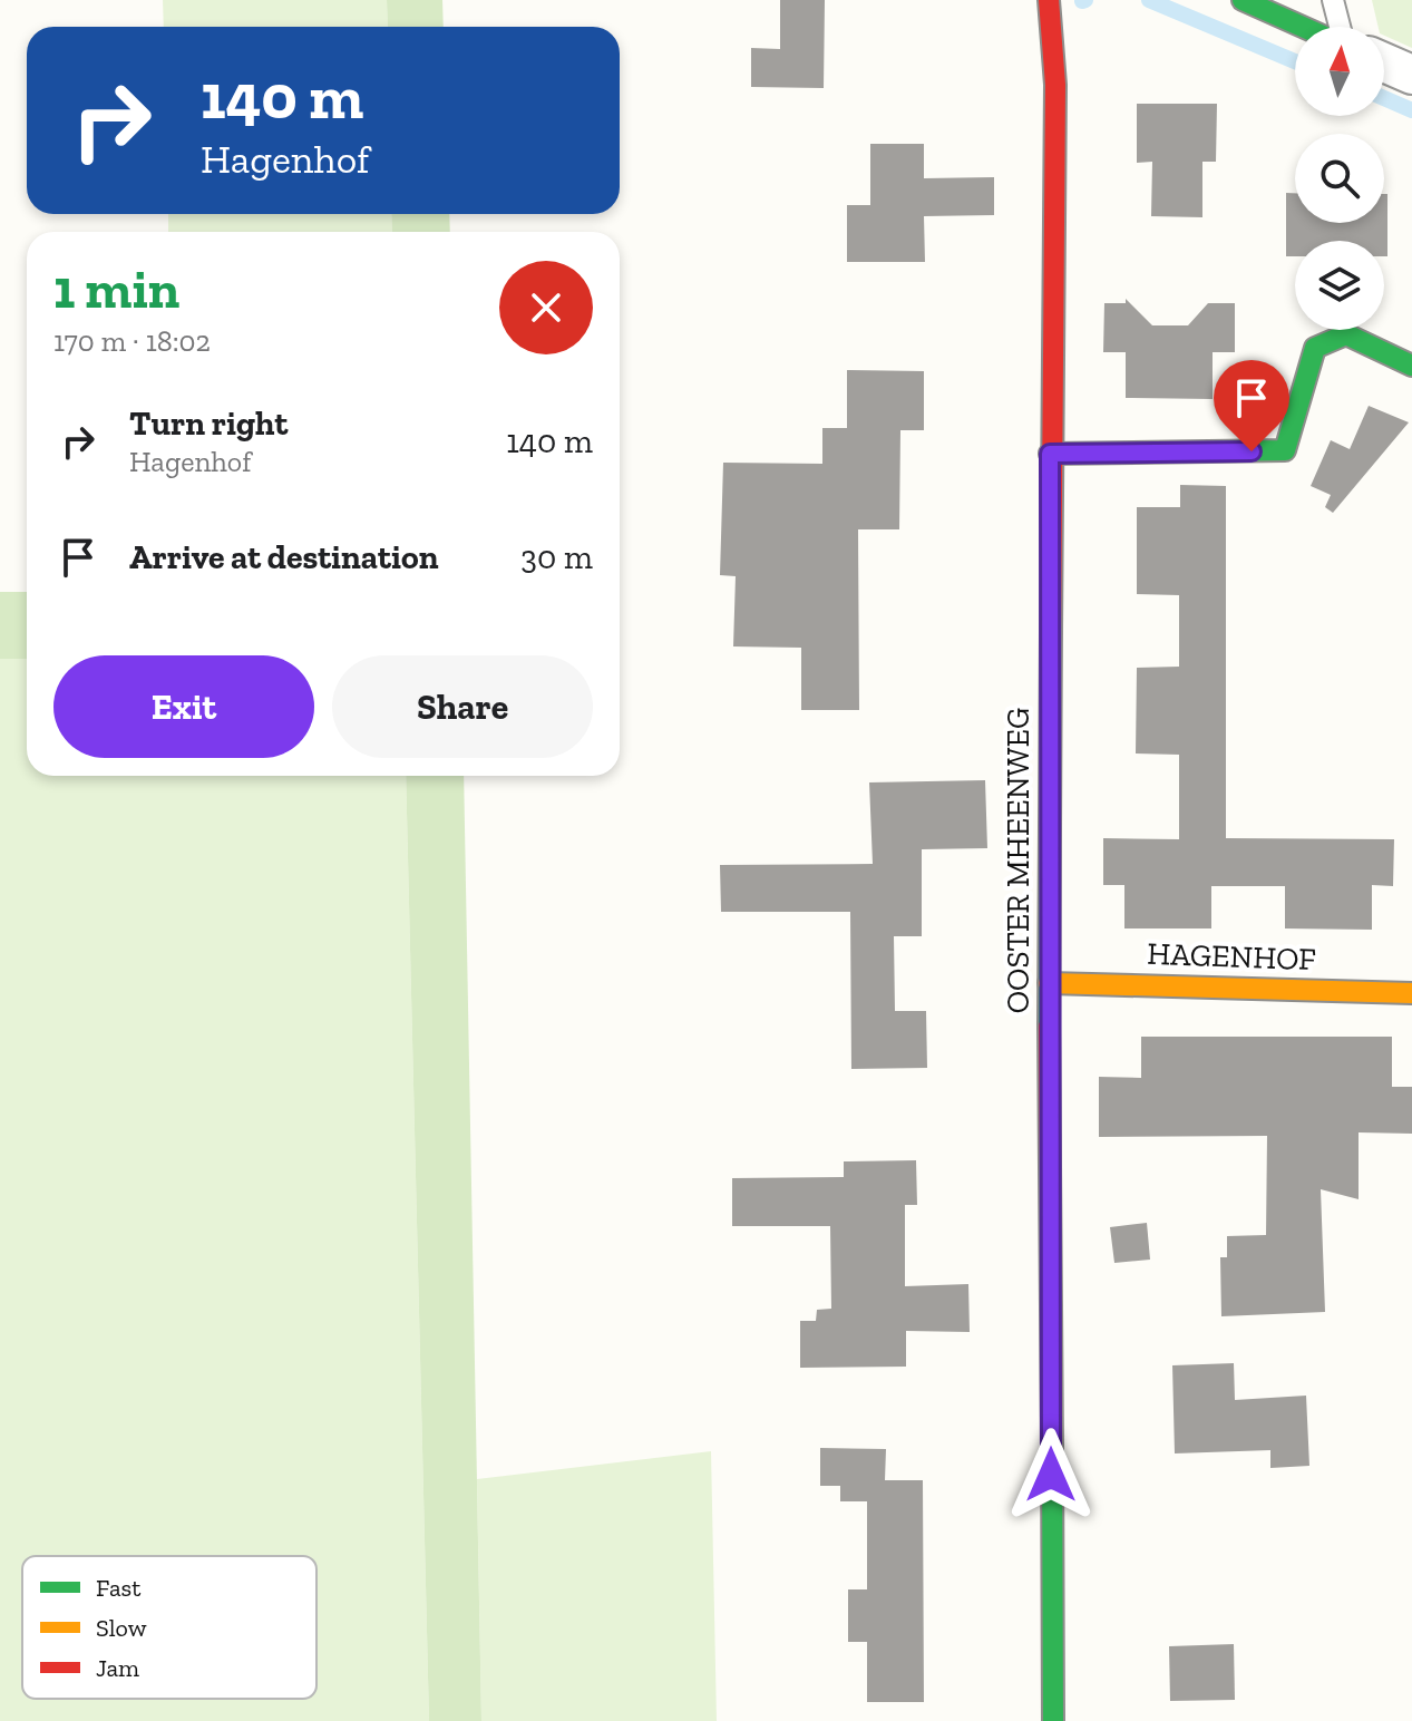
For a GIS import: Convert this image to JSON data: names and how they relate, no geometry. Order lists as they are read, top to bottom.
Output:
{
  "streets": {
    "street": ["OOSTER MHEENWEG", "HAGENHOF"]
  },
  "crossings": [
    ["OOSTER MHEENWEG", "HAGENHOF"]
  ],
  "legend": ["Fast", "Slow", "Jam"],
  "north": "top",
  "page": {
    "turn": ["140 m", "Hagenhof"],
    "heading": ["1 min", "170 m · 18:02"],
    "list": [
      {
        "name": "Turn right",
        "note": "Hagenhof",
        "value": "140 m"
      },
      {
        "name": "Arrive at destination",
        "value": "30 m"
      }
    ],
    "buttons": ["Exit", "Share"]
  }
}
